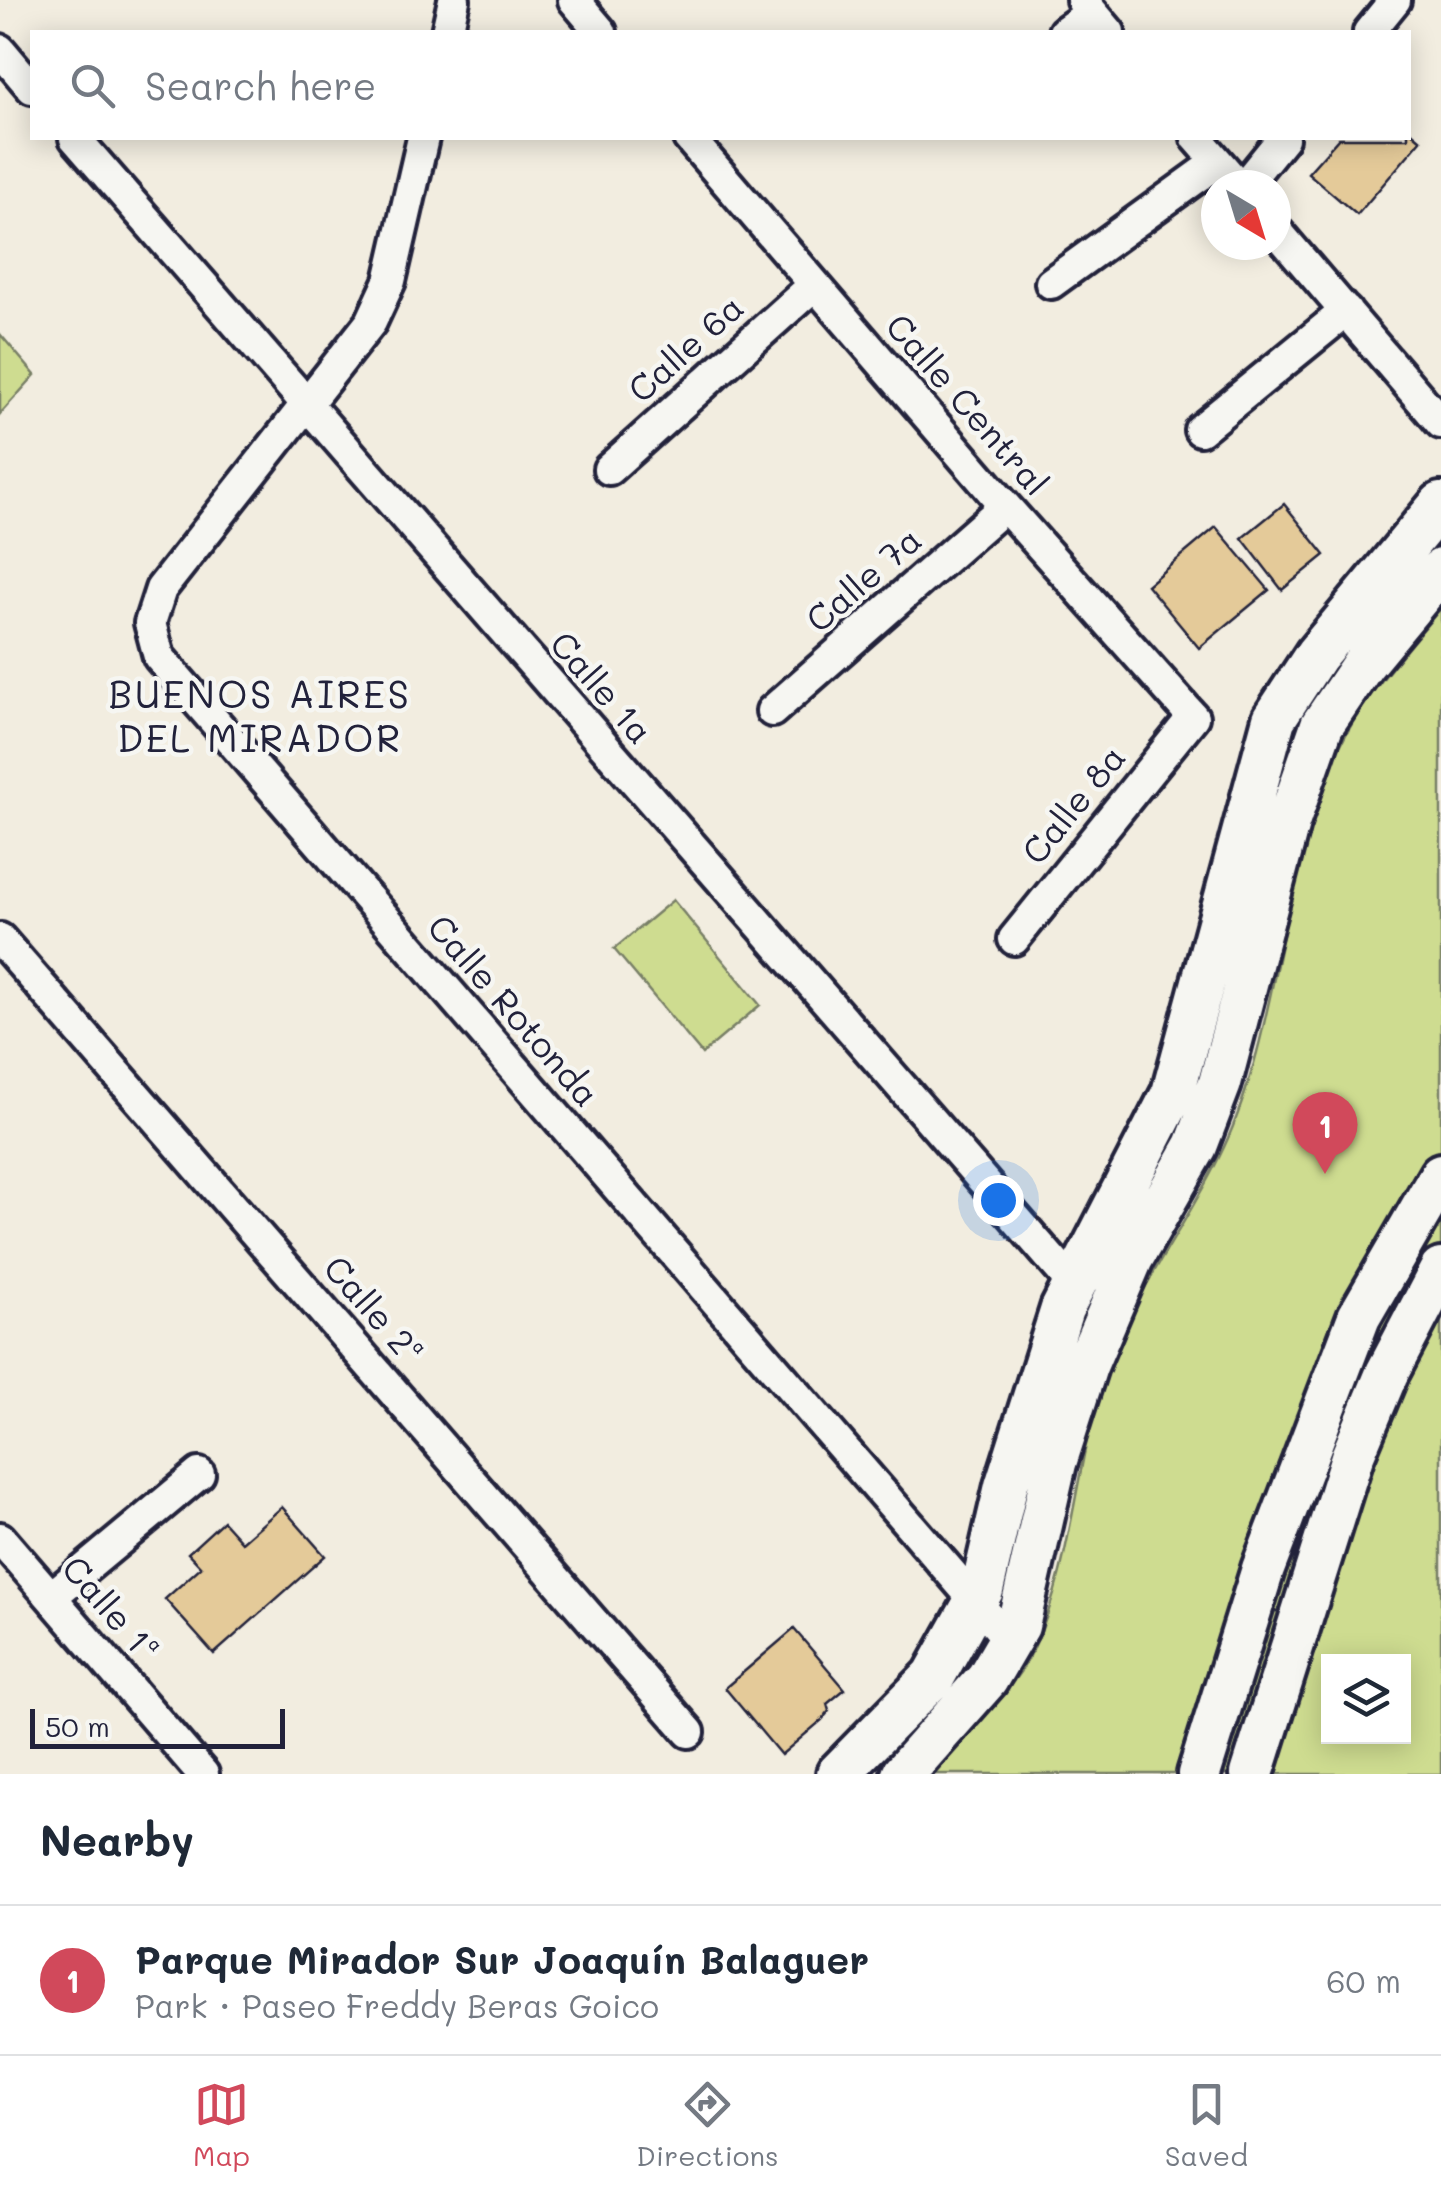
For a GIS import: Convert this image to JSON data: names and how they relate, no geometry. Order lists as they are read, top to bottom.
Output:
{
  "streets": {
    "street": [
      "Calle 6a",
      "Calle Central",
      "Calle 7a",
      "Calle 1a",
      "Calle 8a",
      "Calle Rotonda",
      "Calle 2ª",
      "Calle 1ª"
    ]
  },
  "crossings": [
    ["Calle 6a", "Calle Central"],
    ["Calle Central", "Calle 7a"],
    ["Calle Central", "Calle 8a"],
    ["Calle 1a", "Calle Rotonda"]
  ],
  "districts": ["BUENOS AIRES DEL MIRADOR"],
  "scale_bar": "50 m",
  "north": "bottom right",
  "page": {
    "search": "Search here",
    "pins": "1",
    "scale": "50 m",
    "heading": "Nearby",
    "list": [
      {
        "mark": "1",
        "name": "Parque Mirador Sur Joaquín Balaguer",
        "note": "Park · Paseo Freddy Beras Goico",
        "value": "60 m"
      }
    ],
    "nav": ["Map", "Directions", "Saved"]
  }
}
